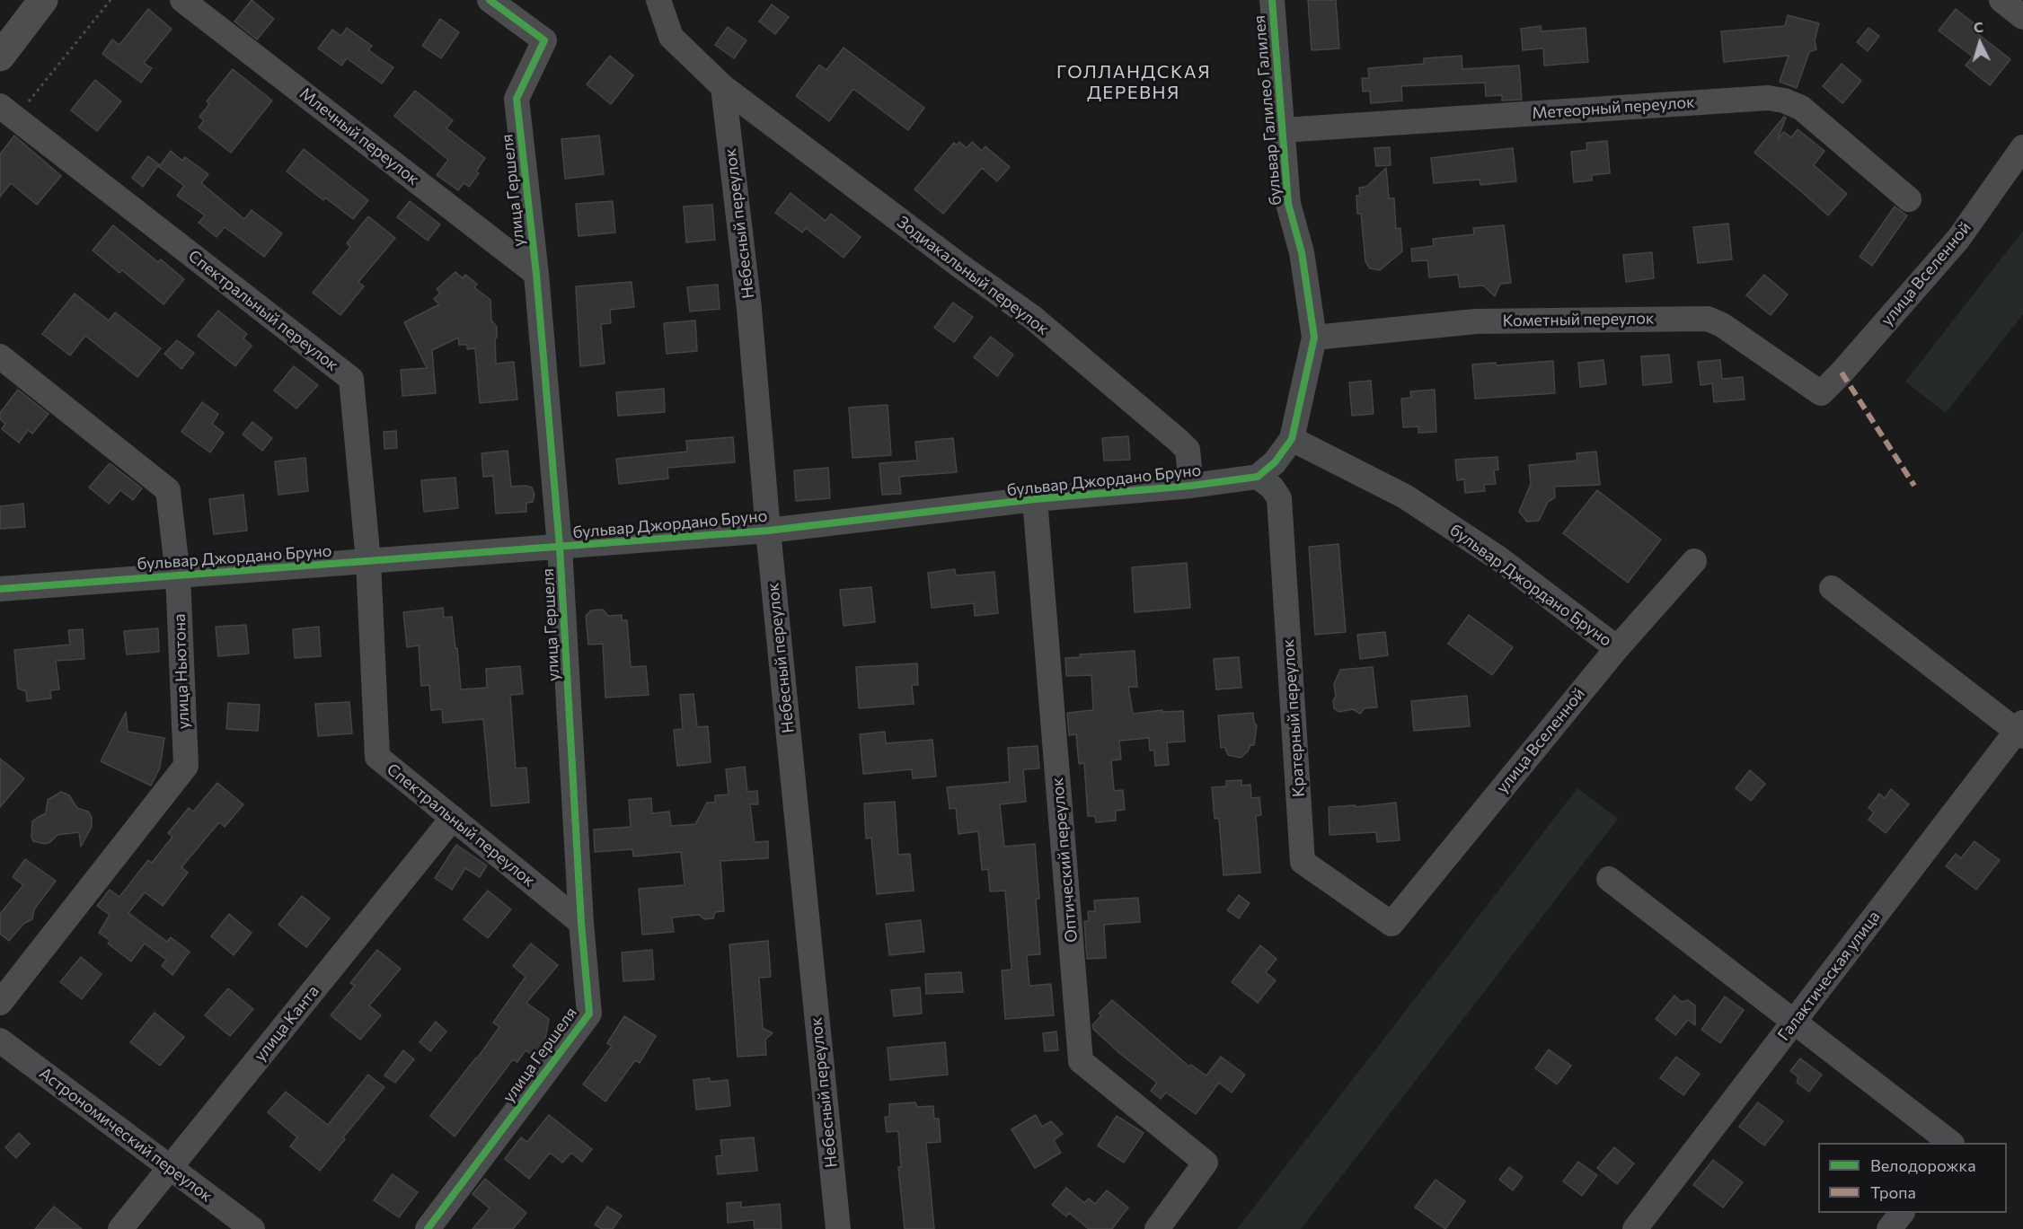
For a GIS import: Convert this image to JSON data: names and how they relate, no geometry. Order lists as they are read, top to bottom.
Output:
{
  "streets": {
    "street": [
      "Метеорный переулок",
      "бульвар Галилео Галилея",
      "Млечный переулок",
      "улица Гершеля",
      "Небесный переулок",
      "улица Вселенной",
      "Зодиакальный переулок",
      "Спектральный переулок",
      "Кометный переулок",
      "бульвар Джордано Бруно",
      "улица Ньютона",
      "Кратерный переулок",
      "Оптический переулок",
      "Галактическая улица",
      "улица Канта",
      "Астрономический переулок"
    ]
  },
  "crossings": [
    ["Метеорный переулок", "бульвар Галилео Галилея"],
    ["бульвар Галилео Галилея", "Кометный переулок"],
    ["бульвар Галилео Галилея", "бульвар Джордано Бруно"],
    ["Млечный переулок", "улица Гершеля"],
    ["улица Гершеля", "Спектральный переулок"],
    ["улица Гершеля", "бульвар Джордано Бруно"],
    ["Небесный переулок", "Зодиакальный переулок"],
    ["Небесный переулок", "бульвар Джордано Бруно"],
    ["улица Вселенной", "Кометный переулок"],
    ["улица Вселенной", "бульвар Джордано Бруно"],
    ["улица Вселенной", "Кратерный переулок"],
    ["Зодиакальный переулок", "бульвар Джордано Бруно"],
    ["Спектральный переулок", "бульвар Джордано Бруно"],
    ["Спектральный переулок", "улица Канта"],
    ["бульвар Джордано Бруно", "улица Ньютона"],
    ["бульвар Джордано Бруно", "Кратерный переулок"],
    ["бульвар Джордано Бруно", "Оптический переулок"],
    ["улица Канта", "Астрономический переулок"]
  ],
  "districts": ["ГОЛЛАНДСКАЯ ДЕРЕВНЯ"],
  "legend": ["Велодорожка", "Тропа"],
  "north": "top"
}
